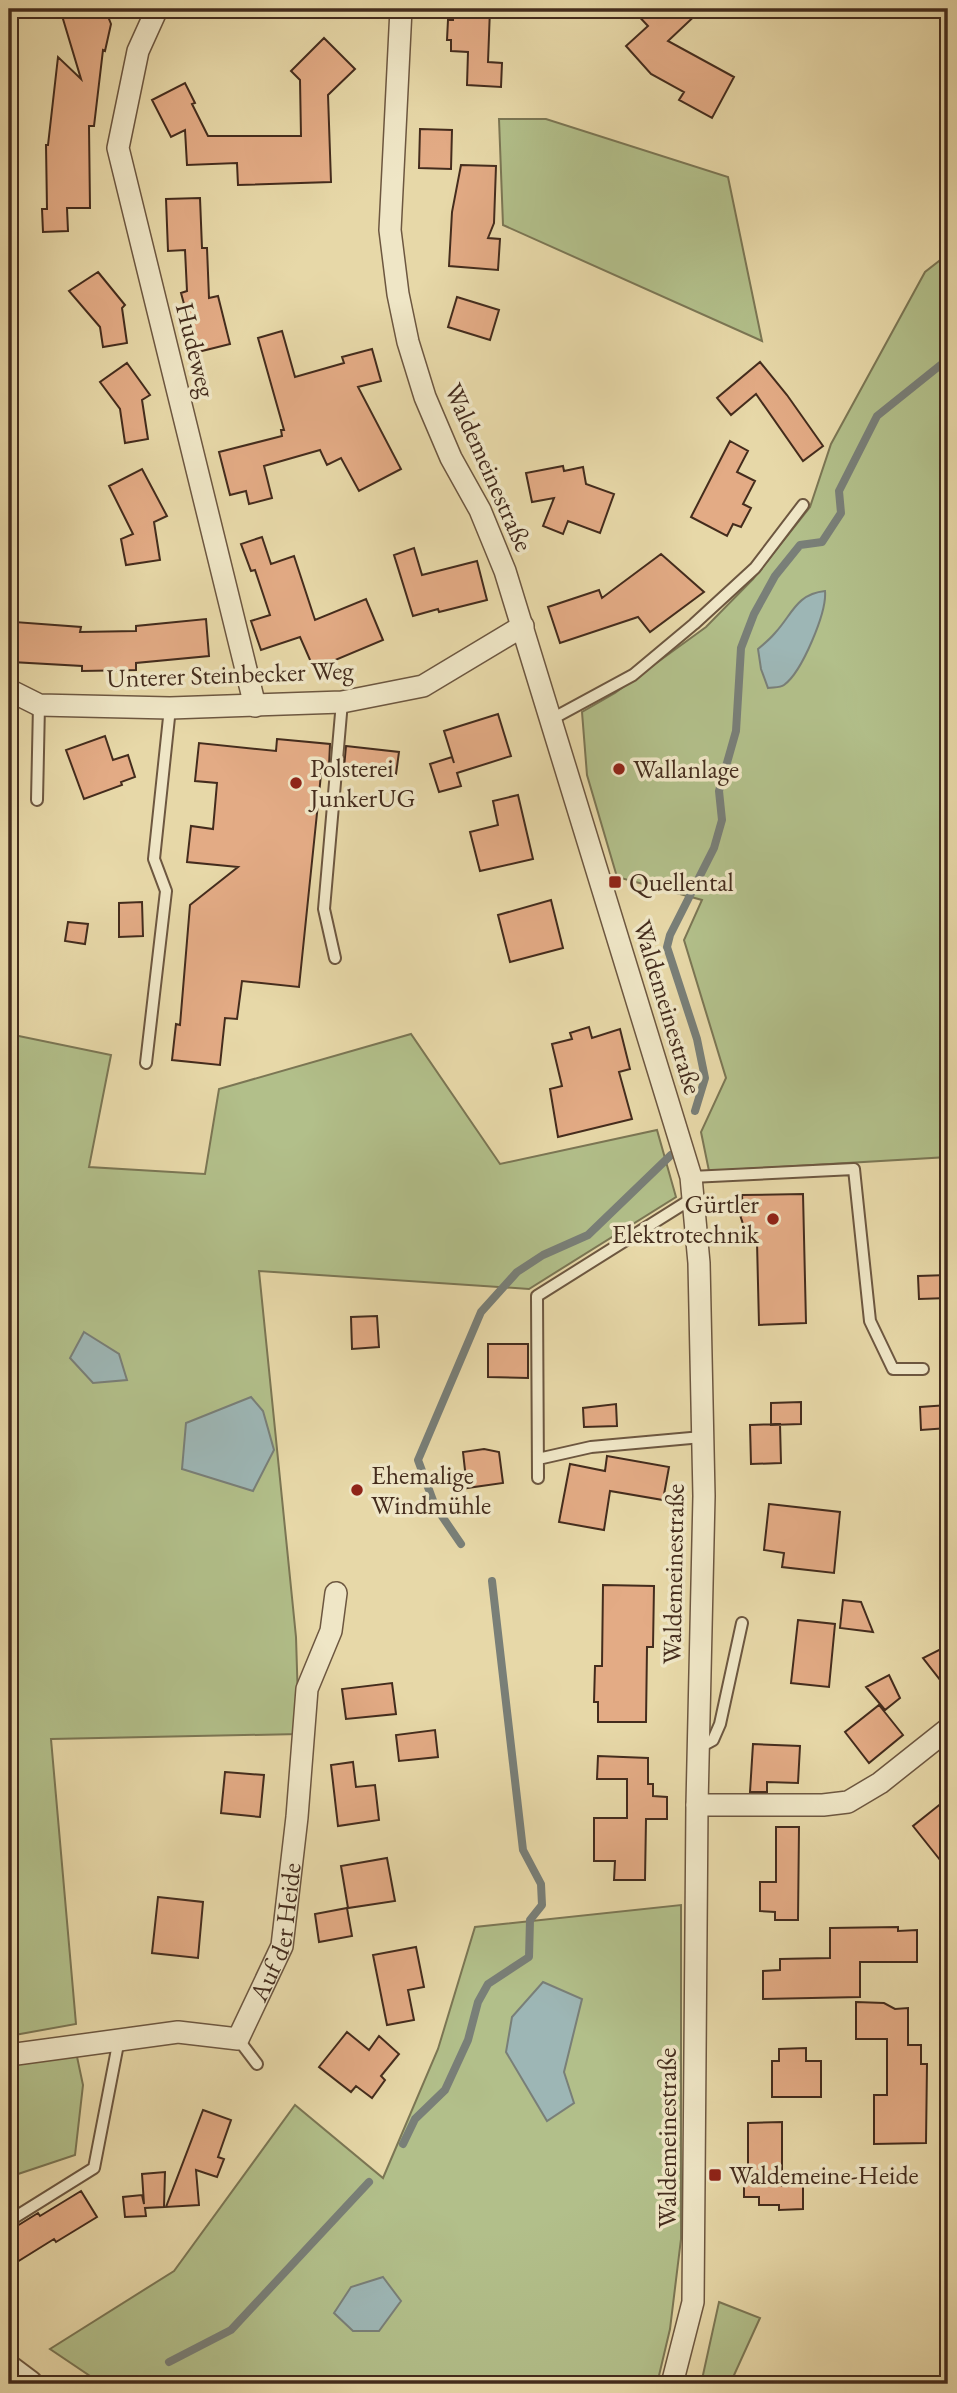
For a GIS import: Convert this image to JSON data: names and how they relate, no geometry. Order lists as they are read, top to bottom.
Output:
{
  "streets": {
    "street": [
      "Hudeweg",
      "Waldemeinestraße",
      "Unterer Steinbecker Weg",
      "Auf der Heide"
    ]
  },
  "crossings": [
    ["Hudeweg", "Unterer Steinbecker Weg"],
    ["Waldemeinestraße", "Unterer Steinbecker Weg"]
  ],
  "places": {
    "other": [
      "Wallanlage",
      "Polsterei JunkerUG",
      "Gürtler Elektrotechnik",
      "Ehemalige Windmühle"
    ],
    "transit": ["Quellental", "Waldemeine-Heide"]
  }
}
